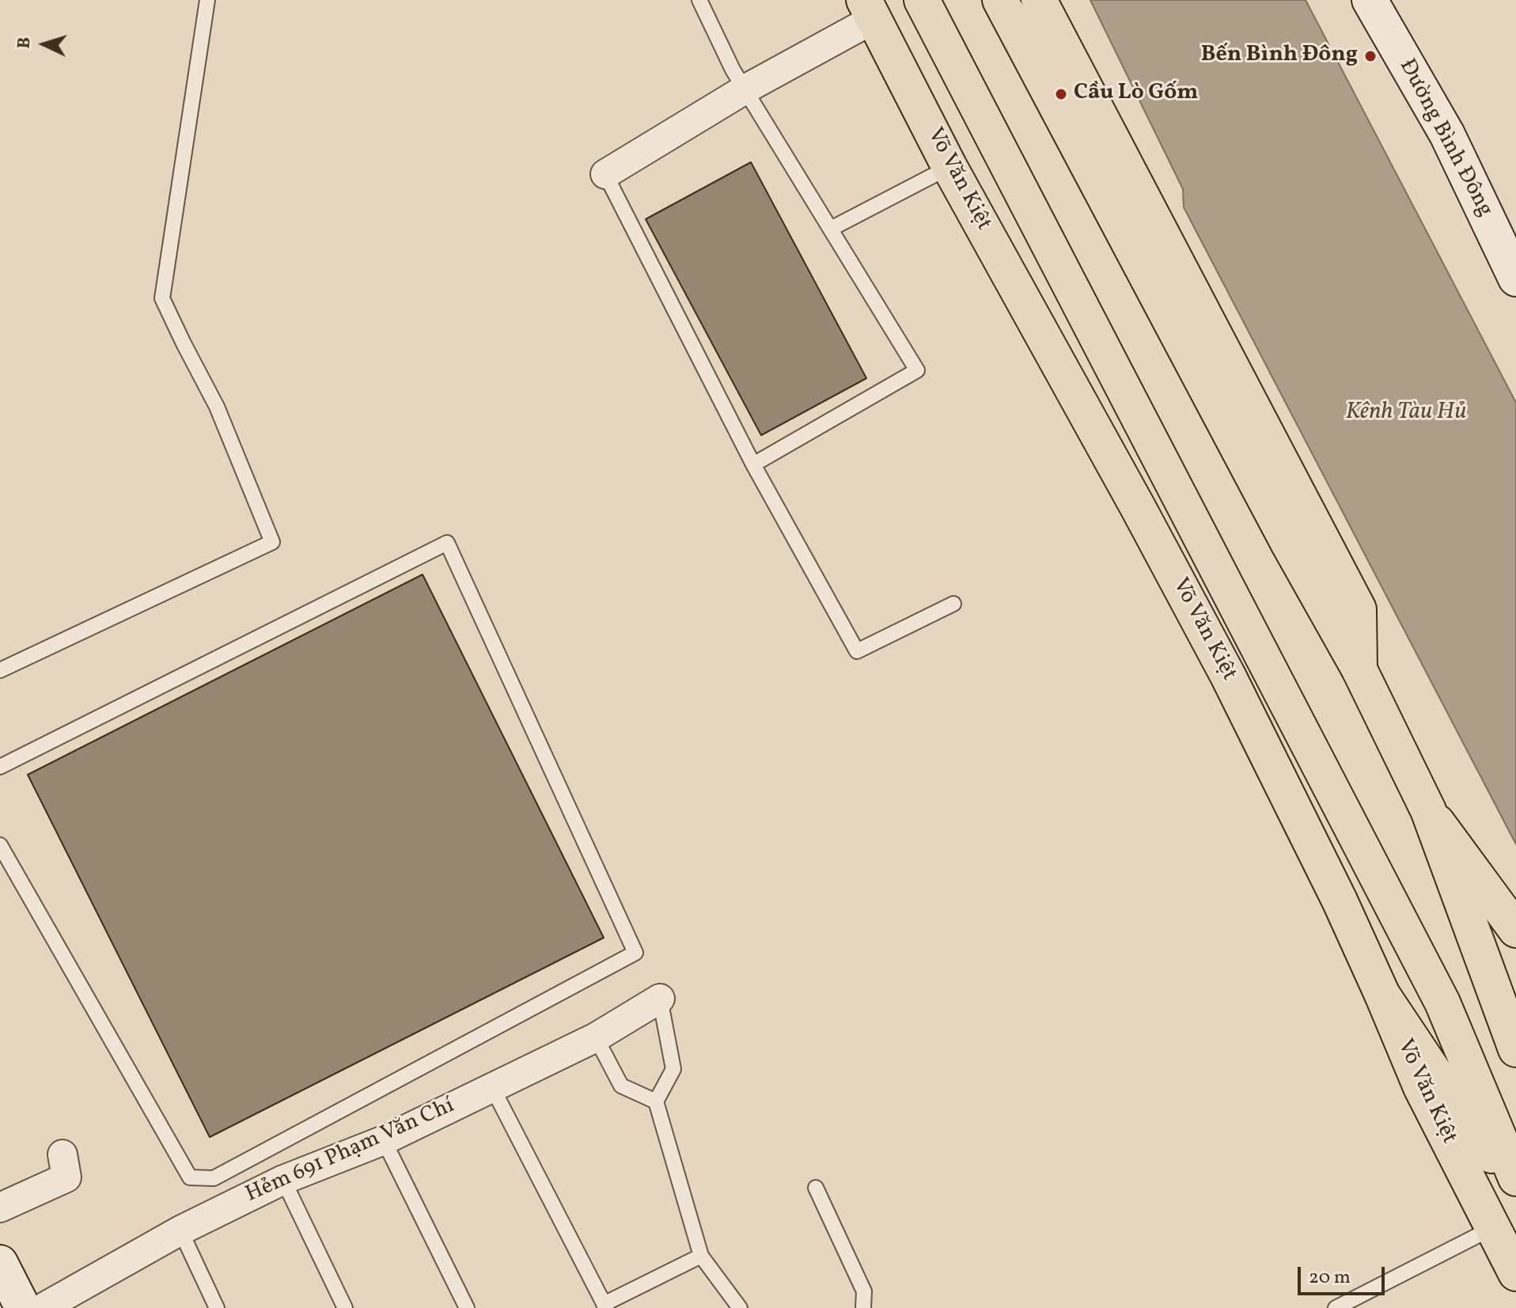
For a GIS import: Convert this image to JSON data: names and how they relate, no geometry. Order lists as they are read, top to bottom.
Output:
{
  "streets": {
    "main road": ["Võ Văn Kiệt"],
    "street": ["Đường Bình Đông", "Hẻm 691 Phạm Văn Chí"]
  },
  "water": ["Kênh Tàu Hủ"],
  "places": ["Bến Bình Đông", "Cầu Lò Gốm"],
  "scale_bar": "20 m",
  "north": "left"
}
